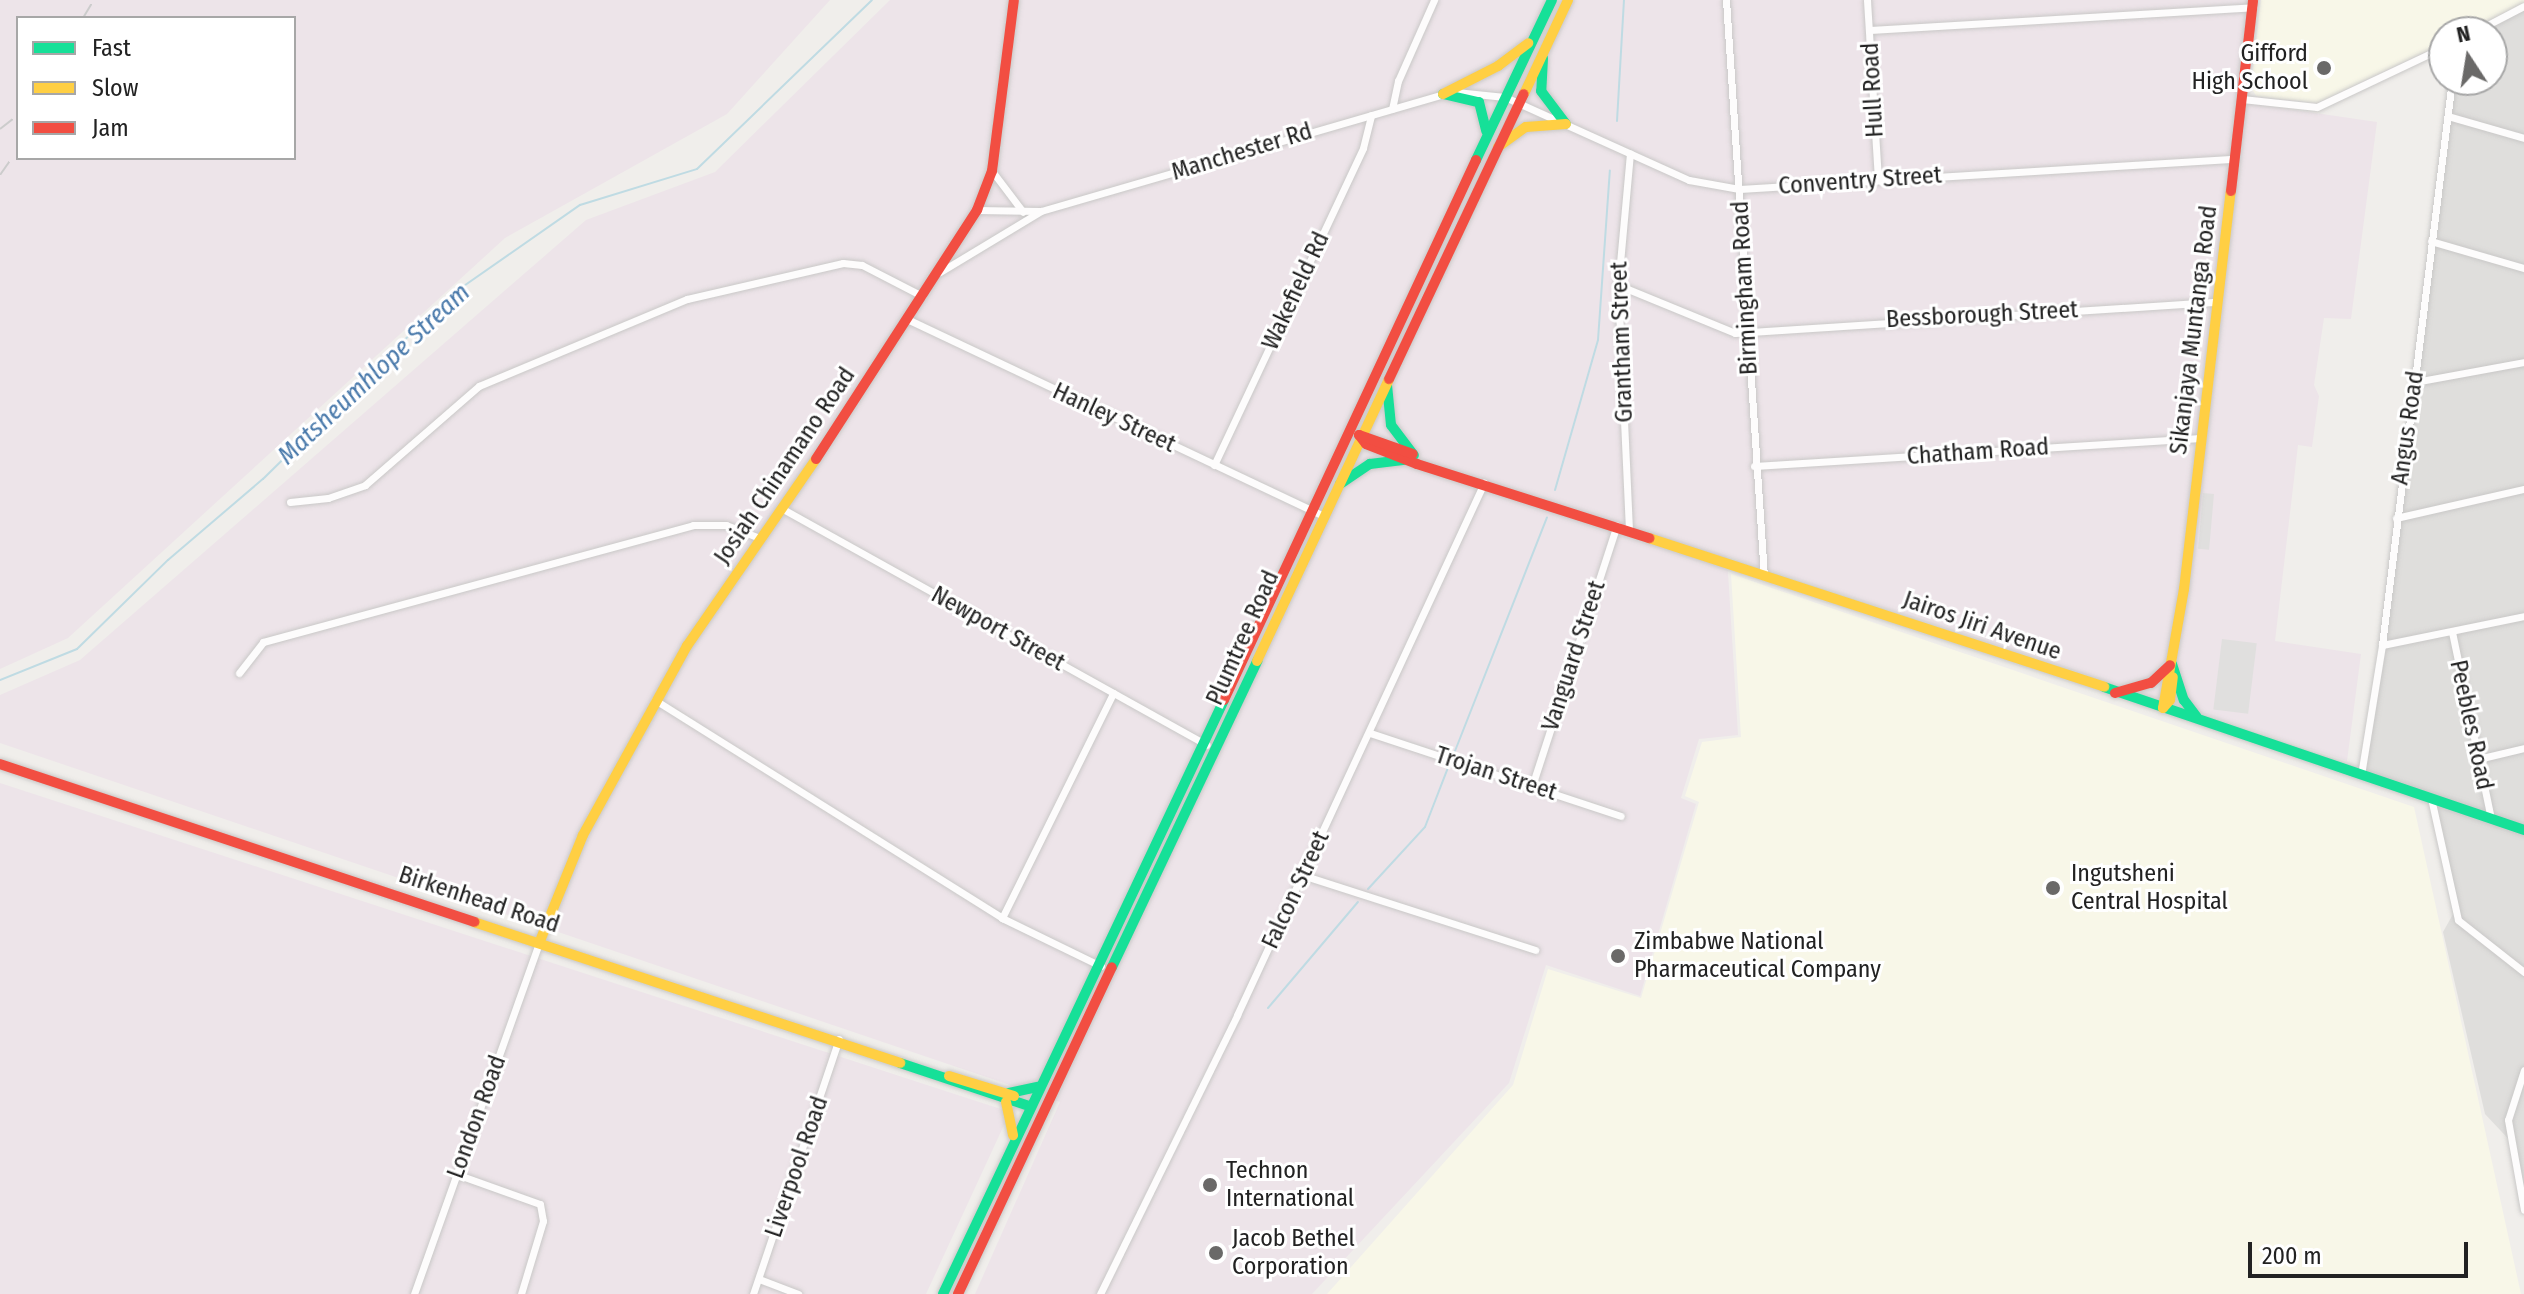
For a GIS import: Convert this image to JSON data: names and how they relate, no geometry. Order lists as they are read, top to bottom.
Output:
{
  "streets": {
    "main road": [
      "Sikanjaya Muntanga Road",
      "Josiah Chinamano Road",
      "Jairos Jiri Avenue",
      "Plumtree Road",
      "Birkenhead Road"
    ],
    "street": [
      "Hull Road",
      "Manchester Rd",
      "Conventry Street",
      "Birmingham Road",
      "Wakefield Rd",
      "Bessborough Street",
      "Grantham Street",
      "Hanley Street",
      "Angus Road",
      "Chatham Road",
      "Newport Street",
      "Vanguard Street",
      "Peebles Road",
      "Trojan Street",
      "Falcon Street",
      "London Road",
      "Liverpool Road"
    ]
  },
  "crossings": [
    ["Hull Road", "Conventry Street"],
    ["Manchester Rd", "Conventry Street"],
    ["Manchester Rd", "Wakefield Rd"],
    ["Manchester Rd", "Plumtree Road"],
    ["Conventry Street", "Birmingham Road"],
    ["Conventry Street", "Sikanjaya Muntanga Road"],
    ["Conventry Street", "Grantham Street"],
    ["Conventry Street", "Plumtree Road"],
    ["Birmingham Road", "Bessborough Street"],
    ["Birmingham Road", "Chatham Road"],
    ["Birmingham Road", "Jairos Jiri Avenue"],
    ["Wakefield Rd", "Hanley Street"],
    ["Bessborough Street", "Sikanjaya Muntanga Road"],
    ["Bessborough Street", "Grantham Street"],
    ["Sikanjaya Muntanga Road", "Chatham Road"],
    ["Sikanjaya Muntanga Road", "Jairos Jiri Avenue"],
    ["Grantham Street", "Jairos Jiri Avenue"],
    ["Hanley Street", "Josiah Chinamano Road"],
    ["Hanley Street", "Plumtree Road"],
    ["Angus Road", "Jairos Jiri Avenue"],
    ["Josiah Chinamano Road", "Newport Street"],
    ["Josiah Chinamano Road", "Birkenhead Road"],
    ["Josiah Chinamano Road", "London Road"],
    ["Jairos Jiri Avenue", "Vanguard Street"],
    ["Jairos Jiri Avenue", "Peebles Road"],
    ["Jairos Jiri Avenue", "Falcon Street"],
    ["Newport Street", "Plumtree Road"],
    ["Plumtree Road", "Birkenhead Road"],
    ["Vanguard Street", "Trojan Street"],
    ["Trojan Street", "Falcon Street"],
    ["Birkenhead Road", "London Road"],
    ["Birkenhead Road", "Liverpool Road"]
  ],
  "water": ["Matsheumhlope Stream"],
  "places": [
    "Gifford High School",
    "Ingutsheni Central Hospital",
    "Zimbabwe National Pharmaceutical Company",
    "Technon International",
    "Jacob Bethel Corporation"
  ],
  "legend": ["Fast", "Slow", "Jam"],
  "scale_bar": "200 m",
  "north": "top"
}
